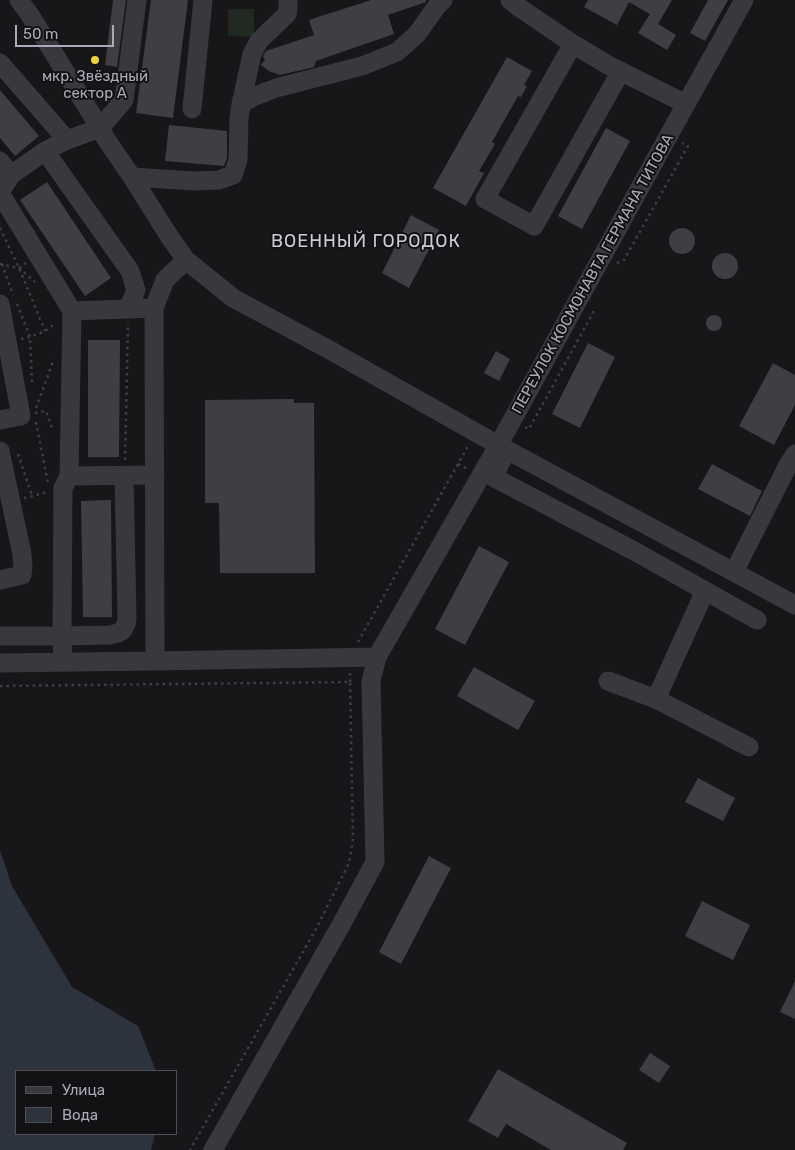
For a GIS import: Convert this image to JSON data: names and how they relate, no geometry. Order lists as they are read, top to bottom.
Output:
{
  "streets": {
    "street": ["ПЕРЕУЛОК КОСМОНАВТА ГЕРМАНА ТИТОВА"]
  },
  "districts": ["ВОЕННЫЙ ГОРОДОК"],
  "places": ["мкр. Звёздный сектор А"],
  "legend": ["Улица", "Вода"],
  "scale_bar": "50 m"
}
